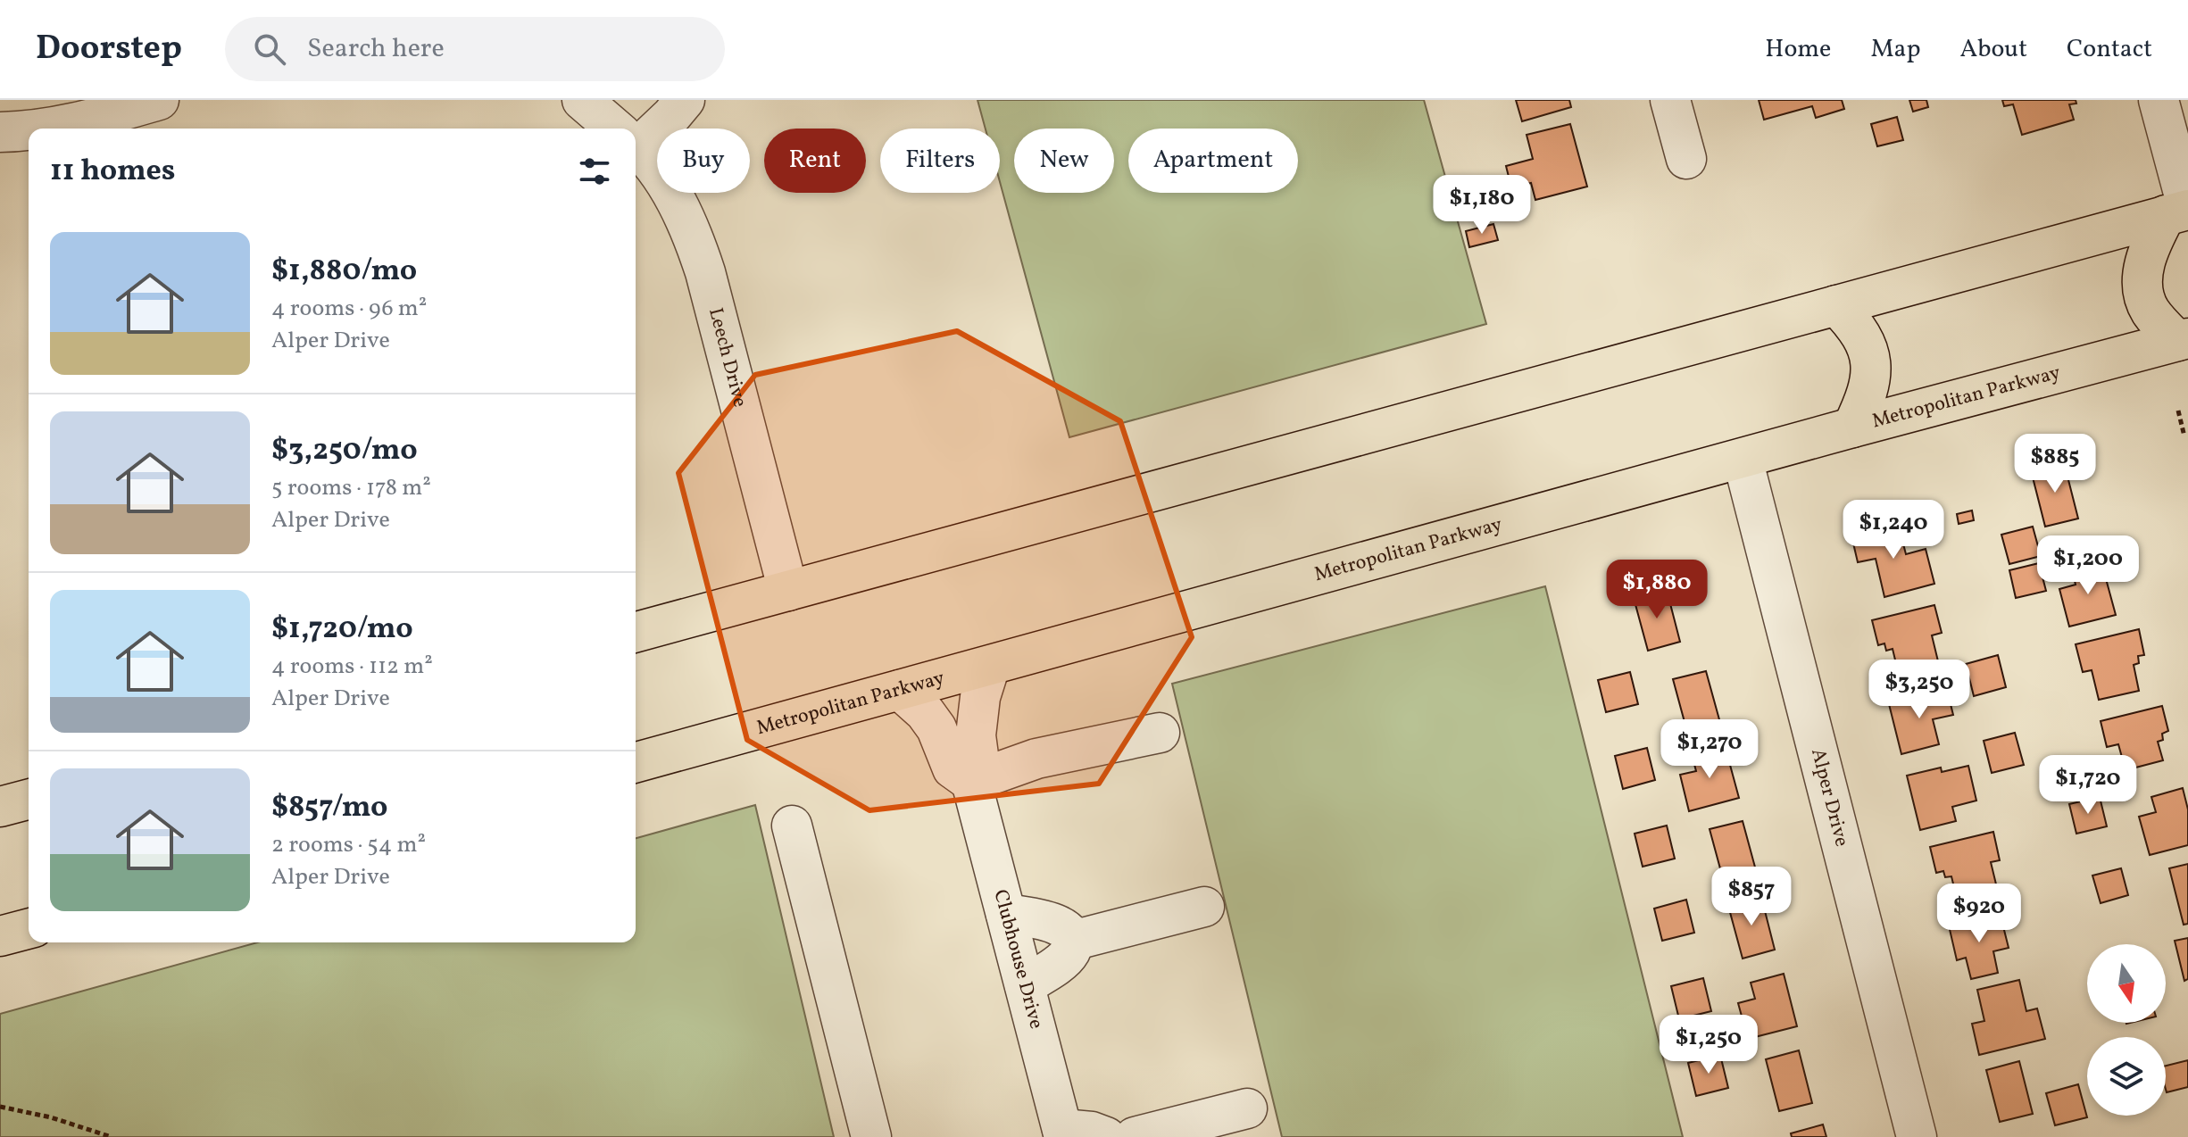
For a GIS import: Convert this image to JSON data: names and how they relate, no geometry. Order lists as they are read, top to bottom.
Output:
{
  "streets": {
    "main road": ["Metropolitan Parkway"],
    "street": ["Leech Drive", "Alper Drive", "Clubhouse Drive"]
  },
  "crossings": [
    ["Metropolitan Parkway", "Alper Drive"],
    ["Metropolitan Parkway", "Clubhouse Drive"]
  ],
  "north": "bottom",
  "page": {
    "header": "Doorstep",
    "search": "Search here",
    "nav": [
      "Home",
      "Map",
      "About",
      "Contact"
    ],
    "chip": [
      "Buy",
      "Rent",
      "Filters",
      "New",
      "Apartment"
    ],
    "heading": "11 homes",
    "price": [
      "$1,180",
      "$885",
      "$1,240",
      "$1,200",
      "$1,880",
      "$3,250",
      "$1,270",
      "$1,720",
      "$857",
      "$920",
      "$1,250"
    ],
    "list": [
      {
        "name": "$1,880/mo",
        "note": "4 rooms · 96 m² · Alper Drive"
      },
      {
        "name": "$3,250/mo",
        "note": "5 rooms · 178 m² · Alper Drive"
      },
      {
        "name": "$1,720/mo",
        "note": "4 rooms · 112 m² · Alper Drive"
      },
      {
        "name": "$857/mo",
        "note": "2 rooms · 54 m² · Alper Drive"
      }
    ]
  }
}
